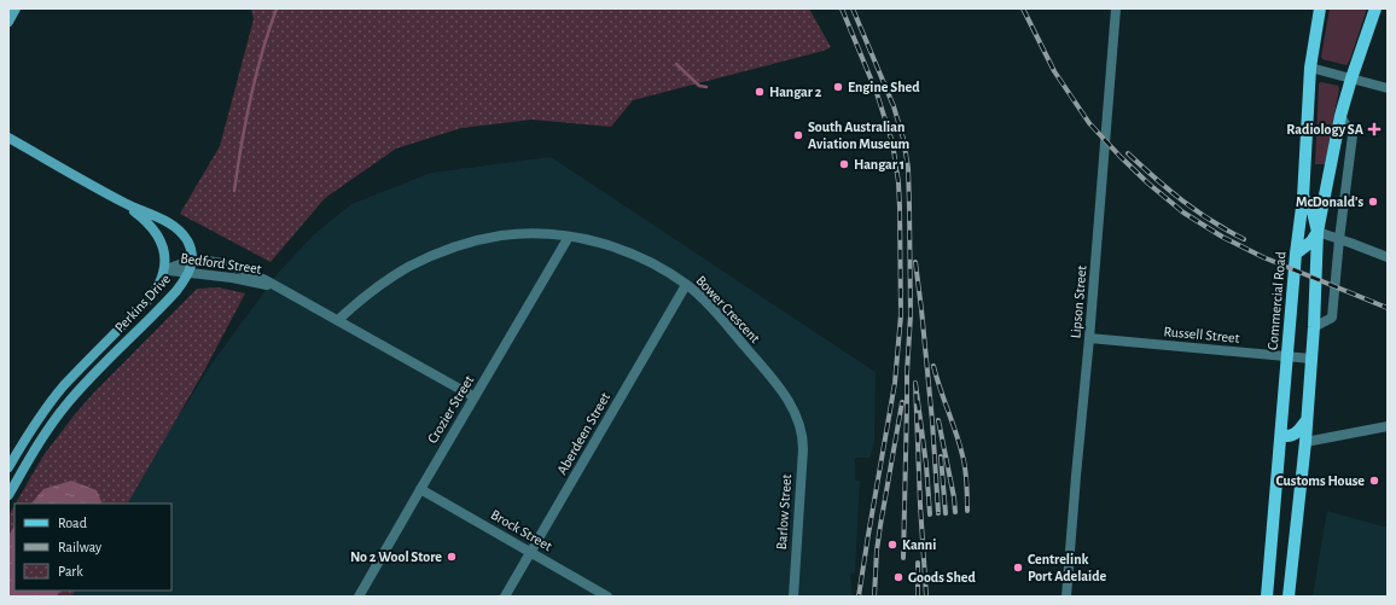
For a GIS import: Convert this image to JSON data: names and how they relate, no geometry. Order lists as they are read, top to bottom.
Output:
{
  "streets": {
    "main road": ["Commercial Road"],
    "street": [
      "Bedford Street",
      "Lipson Street",
      "Perkins Drive",
      "Bower Crescent",
      "Russell Street",
      "Crozier Street",
      "Aberdeen Street",
      "Barlow Street",
      "Brock Street"
    ]
  },
  "crossings": [
    ["Bedford Street", "Perkins Drive"],
    ["Bedford Street", "Bower Crescent"],
    ["Bedford Street", "Crozier Street"],
    ["Commercial Road", "Russell Street"],
    ["Lipson Street", "Russell Street"],
    ["Bower Crescent", "Crozier Street"],
    ["Bower Crescent", "Aberdeen Street"],
    ["Bower Crescent", "Barlow Street"],
    ["Crozier Street", "Brock Street"],
    ["Aberdeen Street", "Brock Street"]
  ],
  "places": {
    "other": [
      "Engine Shed",
      "Hangar 2",
      "South Australian Aviation Museum",
      "Hangar 1",
      "McDonald's",
      "Customs House",
      "Kanni",
      "No 2 Wool Store",
      "Centrelink Port Adelaide",
      "Goods Shed"
    ],
    "health": ["Radiology SA"]
  },
  "legend": ["Road", "Railway", "Park"]
}
